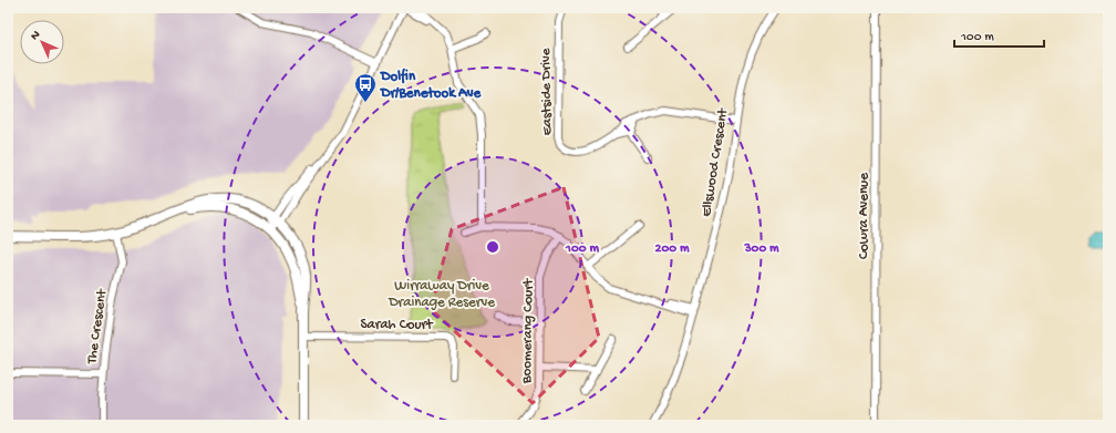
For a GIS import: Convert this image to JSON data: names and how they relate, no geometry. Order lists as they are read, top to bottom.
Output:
{
  "streets": {
    "street": [
      "Eastside Drive",
      "Ellswood Crescent",
      "Cowra Avenue",
      "Sarah Court",
      "The Crescent",
      "Boomerang Court"
    ]
  },
  "crossings": [
    ["Eastside Drive", "Ellswood Crescent"]
  ],
  "parks": ["Wirraway Drive Drainage Reserve"],
  "places": {
    "bus stop": ["Dolfin Dr/Benetook Ave"]
  },
  "scale_bar": "100 m",
  "north": "top left",
  "rings": ["100 m", "200 m", "300 m"]
}
